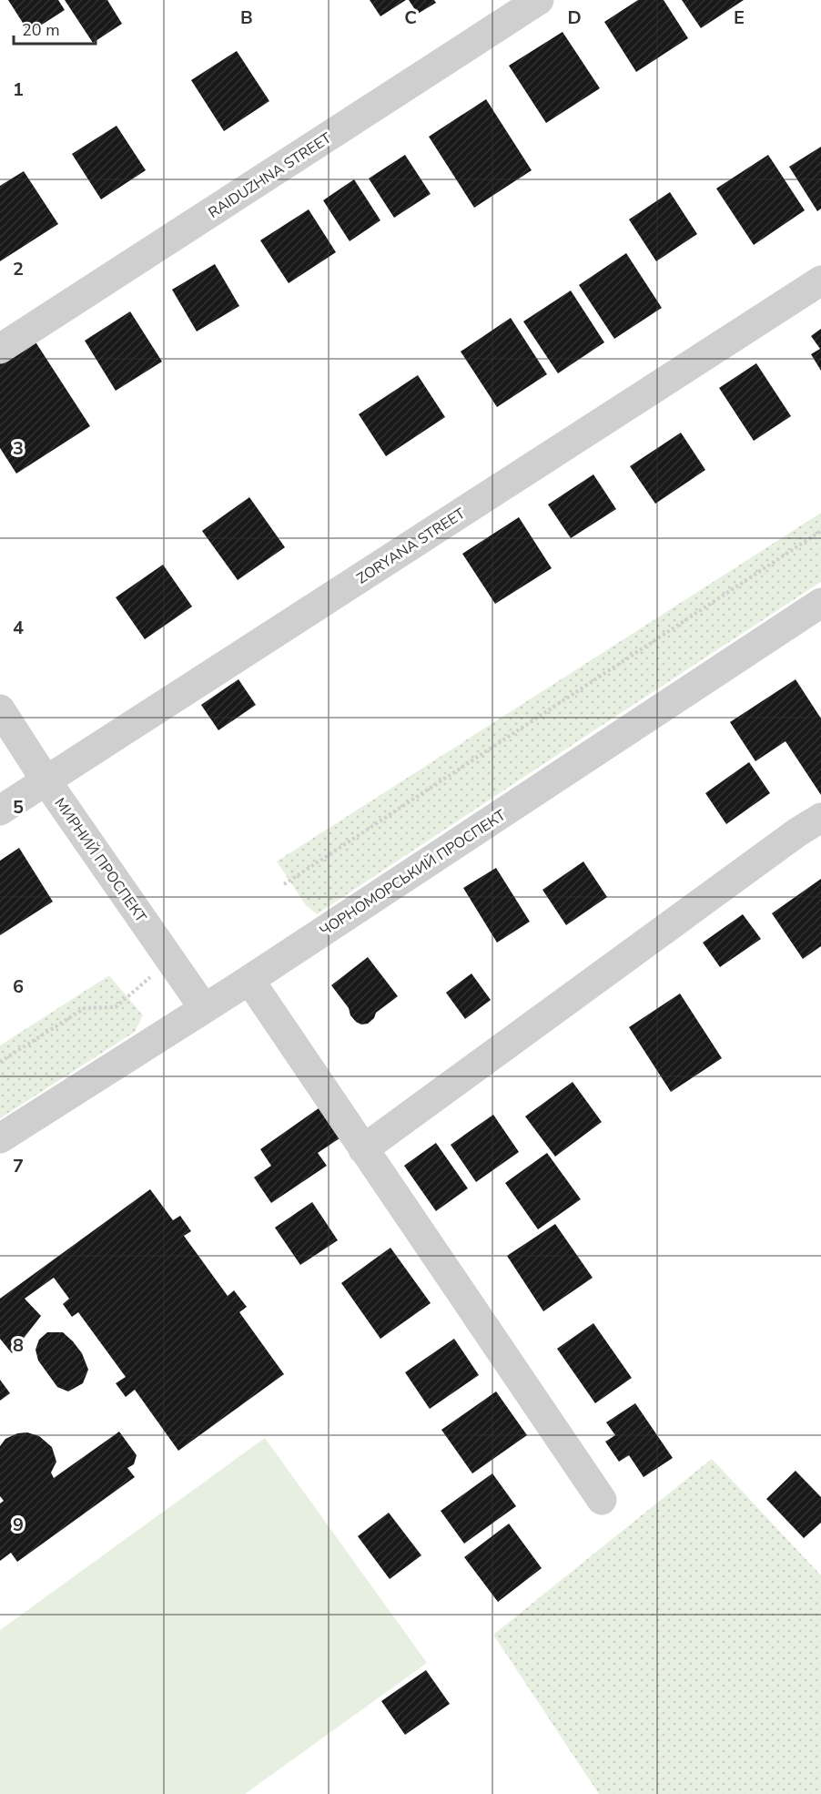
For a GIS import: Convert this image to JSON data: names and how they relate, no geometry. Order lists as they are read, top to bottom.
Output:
{
  "streets": {
    "street": [
      "RAIDUZHNA STREET",
      "ZORYANA STREET",
      "МИРНИЙ ПРОСПЕКТ",
      "ЧОРНОМОРСЬКИЙ ПРОСПЕКТ"
    ]
  },
  "crossings": [
    ["ZORYANA STREET", "МИРНИЙ ПРОСПЕКТ"],
    ["МИРНИЙ ПРОСПЕКТ", "ЧОРНОМОРСЬКИЙ ПРОСПЕКТ"]
  ],
  "scale_bar": "20 m",
  "grid": {
    "columns": [
      "B",
      "C",
      "D",
      "E"
    ],
    "rows": [
      "1",
      "2",
      "3",
      "4",
      "5",
      "6",
      "7",
      "8",
      "9"
    ]
  }
}
